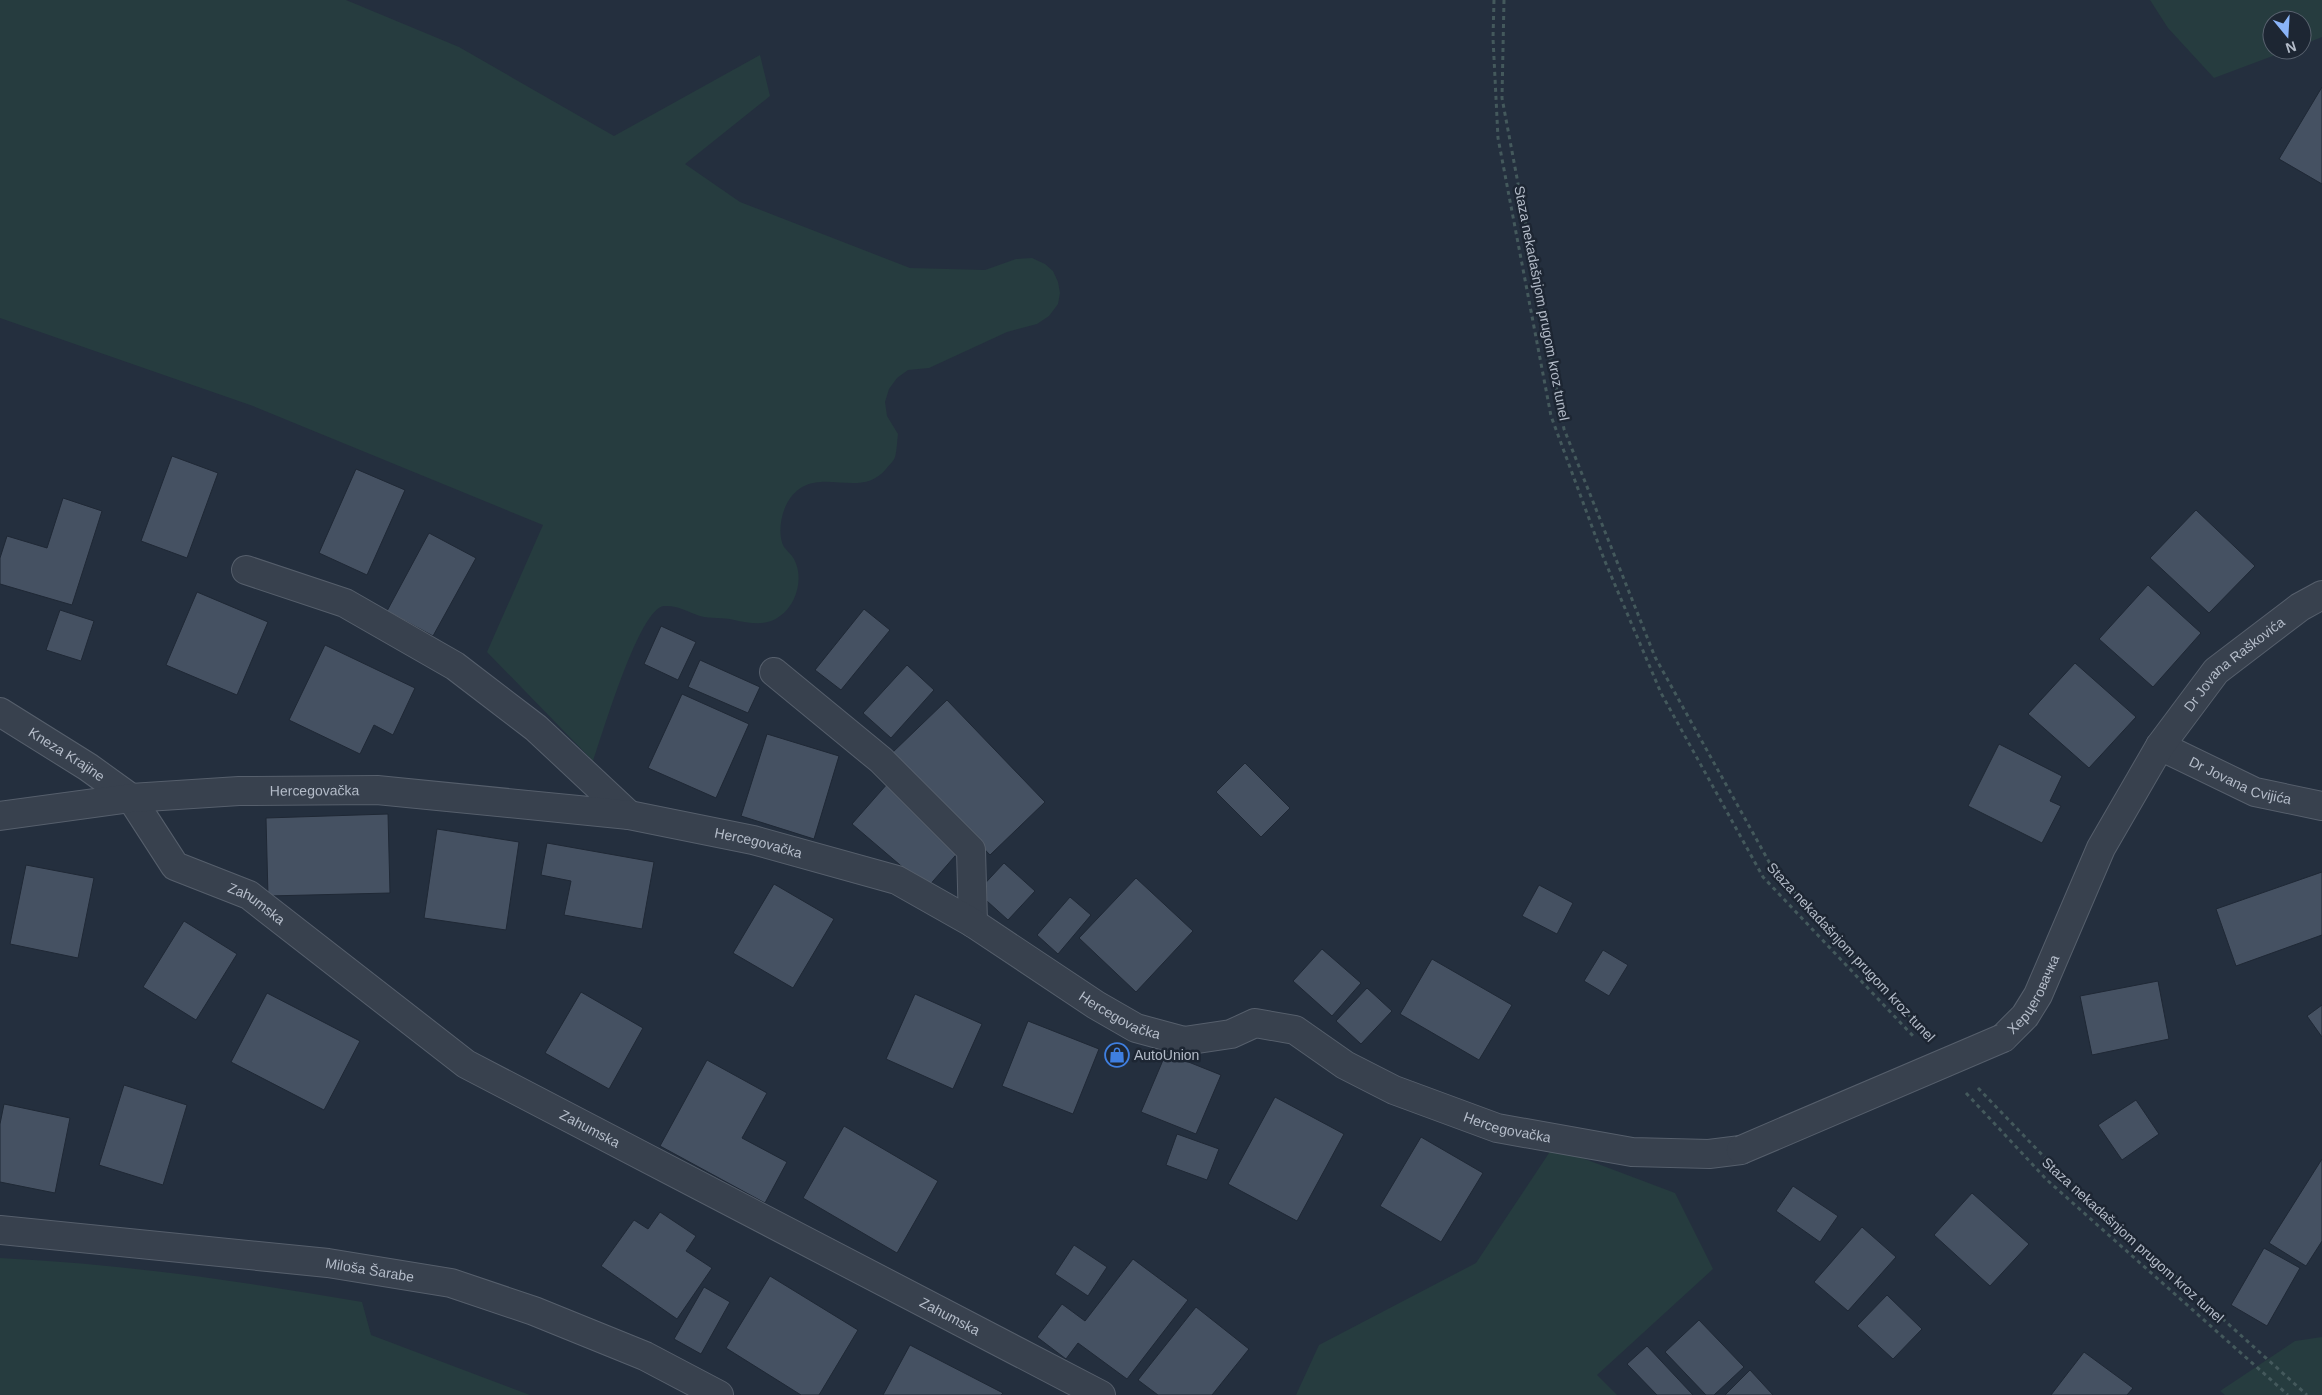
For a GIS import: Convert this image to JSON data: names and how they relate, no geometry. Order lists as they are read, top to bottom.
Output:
{
  "streets": {
    "street": [
      "Dr Jovana Raškovića",
      "Kneza Krajine",
      "Dr Jovana Cvijića",
      "Hercegovačka",
      "Zahumska",
      "Херцеговачка",
      "Miloša Šarabe"
    ],
    "path": ["Staza nekadašnjom prugom kroz tunel"]
  },
  "crossings": [
    ["Dr Jovana Raškovića", "Dr Jovana Cvijića"],
    ["Dr Jovana Raškovića", "Херцеговачка"],
    ["Kneza Krajine", "Hercegovačka"],
    ["Kneza Krajine", "Zahumska"],
    ["Dr Jovana Cvijića", "Херцеговачка"],
    ["Hercegovačka", "Zahumska"],
    ["Hercegovačka", "Херцеговачка"]
  ],
  "places": {
    "shop": ["AutoUnion"]
  },
  "north": "bottom"
}
